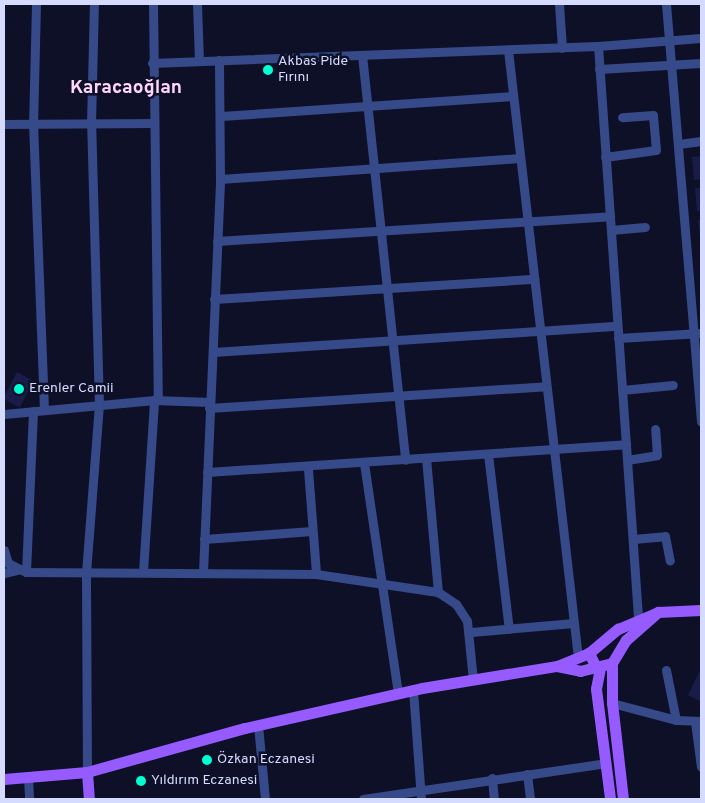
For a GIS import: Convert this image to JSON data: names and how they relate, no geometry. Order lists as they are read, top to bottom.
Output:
{
  "districts": ["Karacaoğlan"],
  "places": [
    "Akbas Pide Fırını",
    "Erenler Camii",
    "Özkan Eczanesi",
    "Yıldırım Eczanesi"
  ]
}
